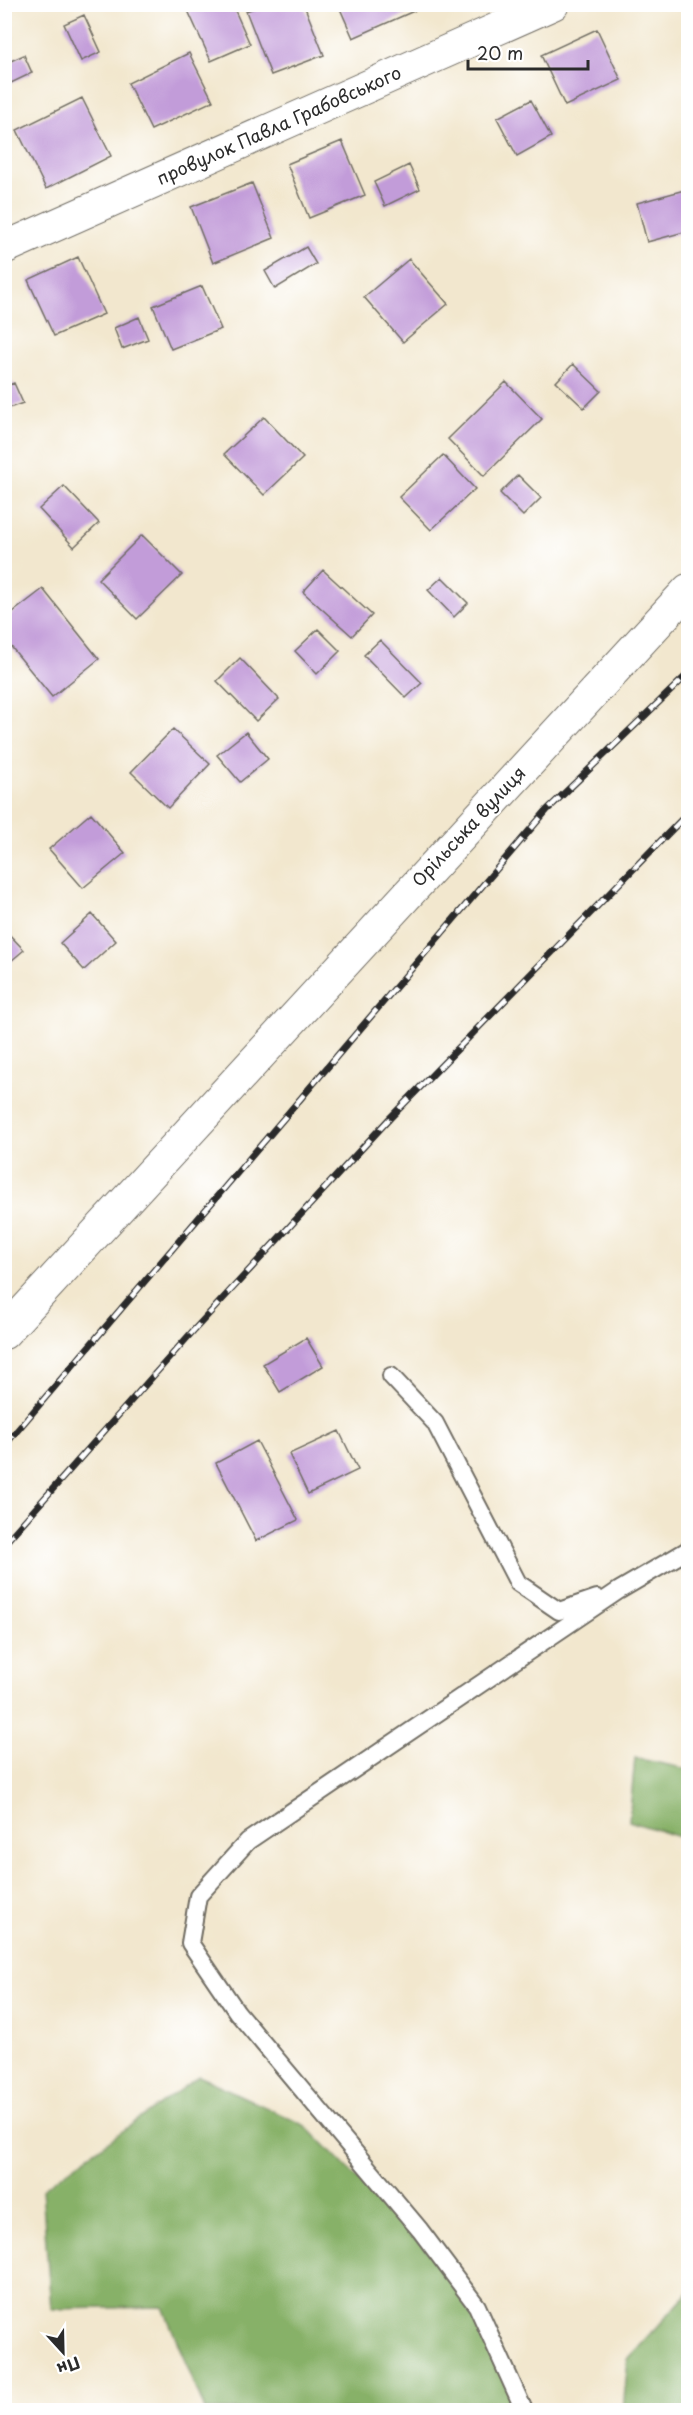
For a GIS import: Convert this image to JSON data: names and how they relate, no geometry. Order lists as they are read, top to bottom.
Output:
{
  "streets": {
    "street": ["провулок Павла Грабовського", "Орільська вулиця"]
  },
  "scale_bar": "20 m",
  "north": "bottom"
}
